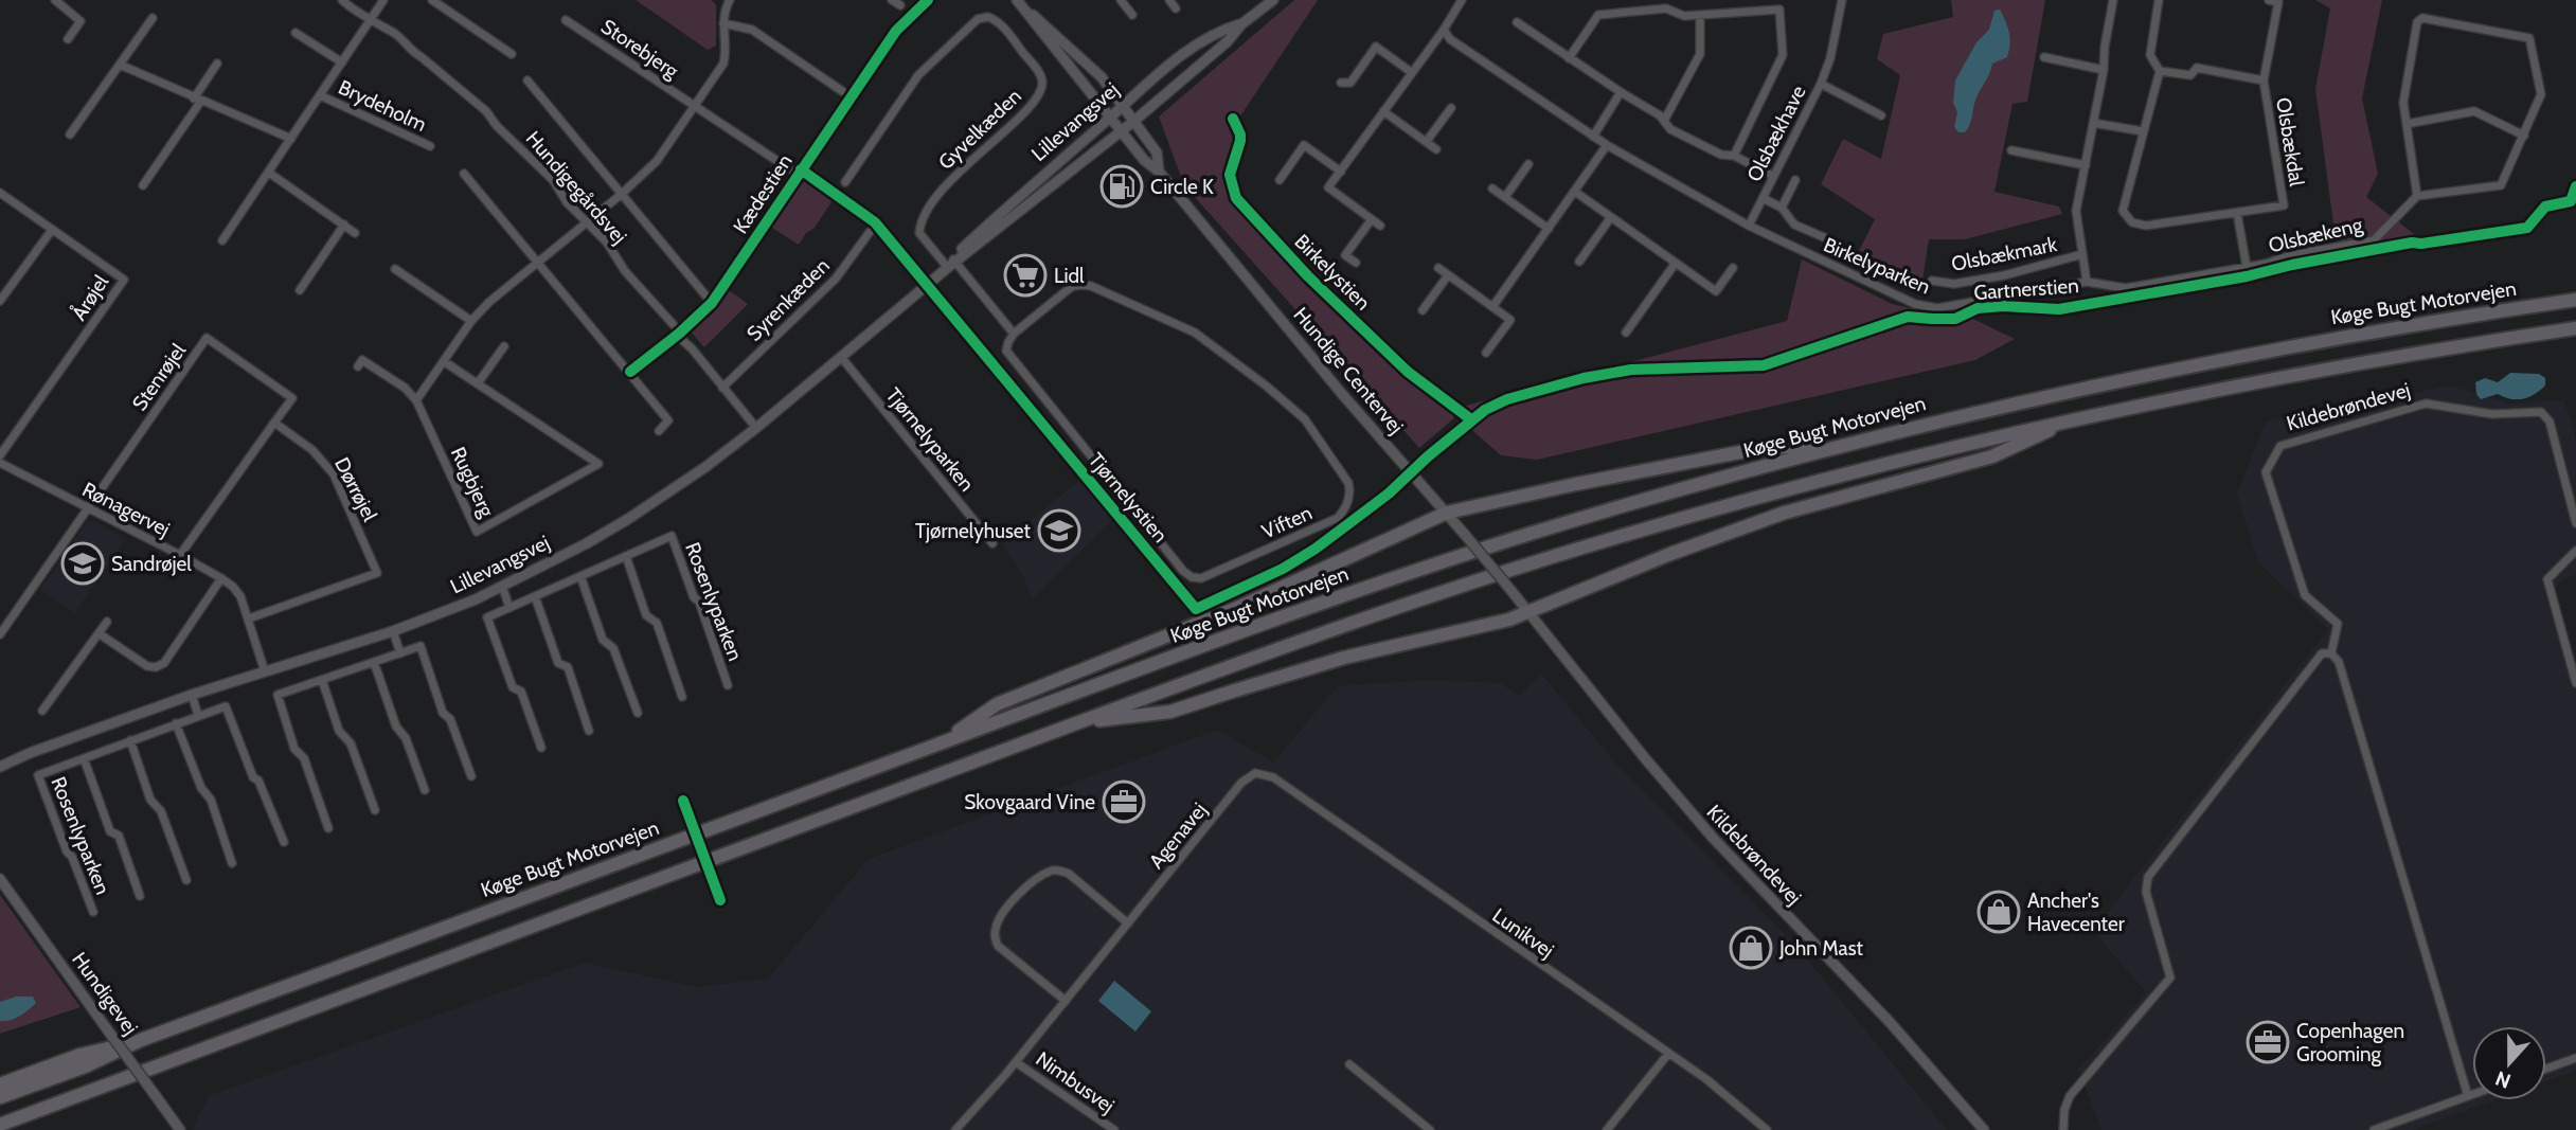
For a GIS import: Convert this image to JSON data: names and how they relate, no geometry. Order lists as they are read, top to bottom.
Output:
{
  "streets": {
    "highway": ["Køge Bugt Motorvejen"],
    "street": [
      "Storebjerg",
      "Brydeholm",
      "Lillevangsvej",
      "Gyvelkæden",
      "Olsbækhave",
      "Olsbækdal",
      "Hundigegårdsvej",
      "Olsbækeng",
      "Olsbækmark",
      "Birkelyparken",
      "Årøjel",
      "Syrenkæden",
      "Hundige Centervej",
      "Stenrøjel",
      "Kildebrøndevej",
      "Tjørnelyparken",
      "Rugbjerg",
      "Dørrøjel",
      "Rønagervej",
      "Viften",
      "Rosenlyparken",
      "Agenavej",
      "Lunikvej",
      "Hundigevej",
      "Nimbusvej"
    ],
    "cycle path": ["Kædestien", "Birkelystien"]
  },
  "crossings": [
    ["Brydeholm", "Hundigegårdsvej"],
    ["Lillevangsvej", "Gyvelkæden"],
    ["Lillevangsvej", "Hundigegårdsvej"],
    ["Lillevangsvej", "Hundige Centervej"],
    ["Lillevangsvej", "Tjørnelyparken"],
    ["Lillevangsvej", "Rønagervej"],
    ["Olsbækhave", "Birkelyparken"],
    ["Hundigegårdsvej", "Syrenkæden"],
    ["Olsbækeng", "Birkelyparken"],
    ["Olsbækmark", "Birkelyparken"],
    ["Hundige Centervej", "Kildebrøndevej"],
    ["Stenrøjel", "Dørrøjel"],
    ["Stenrøjel", "Rønagervej"],
    ["Dørrøjel", "Rønagervej"],
    ["Agenavej", "Lunikvej"],
    ["Agenavej", "Nimbusvej"]
  ],
  "places": {
    "fuel station": ["Circle K"],
    "supermarket": ["Lidl"],
    "school or university": ["Tjørnelyhuset", "Sandrøjel"],
    "office": ["Skovgaard Vine", "Copenhagen Grooming"],
    "shop": ["Ancher's Havecenter", "John Mast"]
  },
  "north": "bottom"
}
